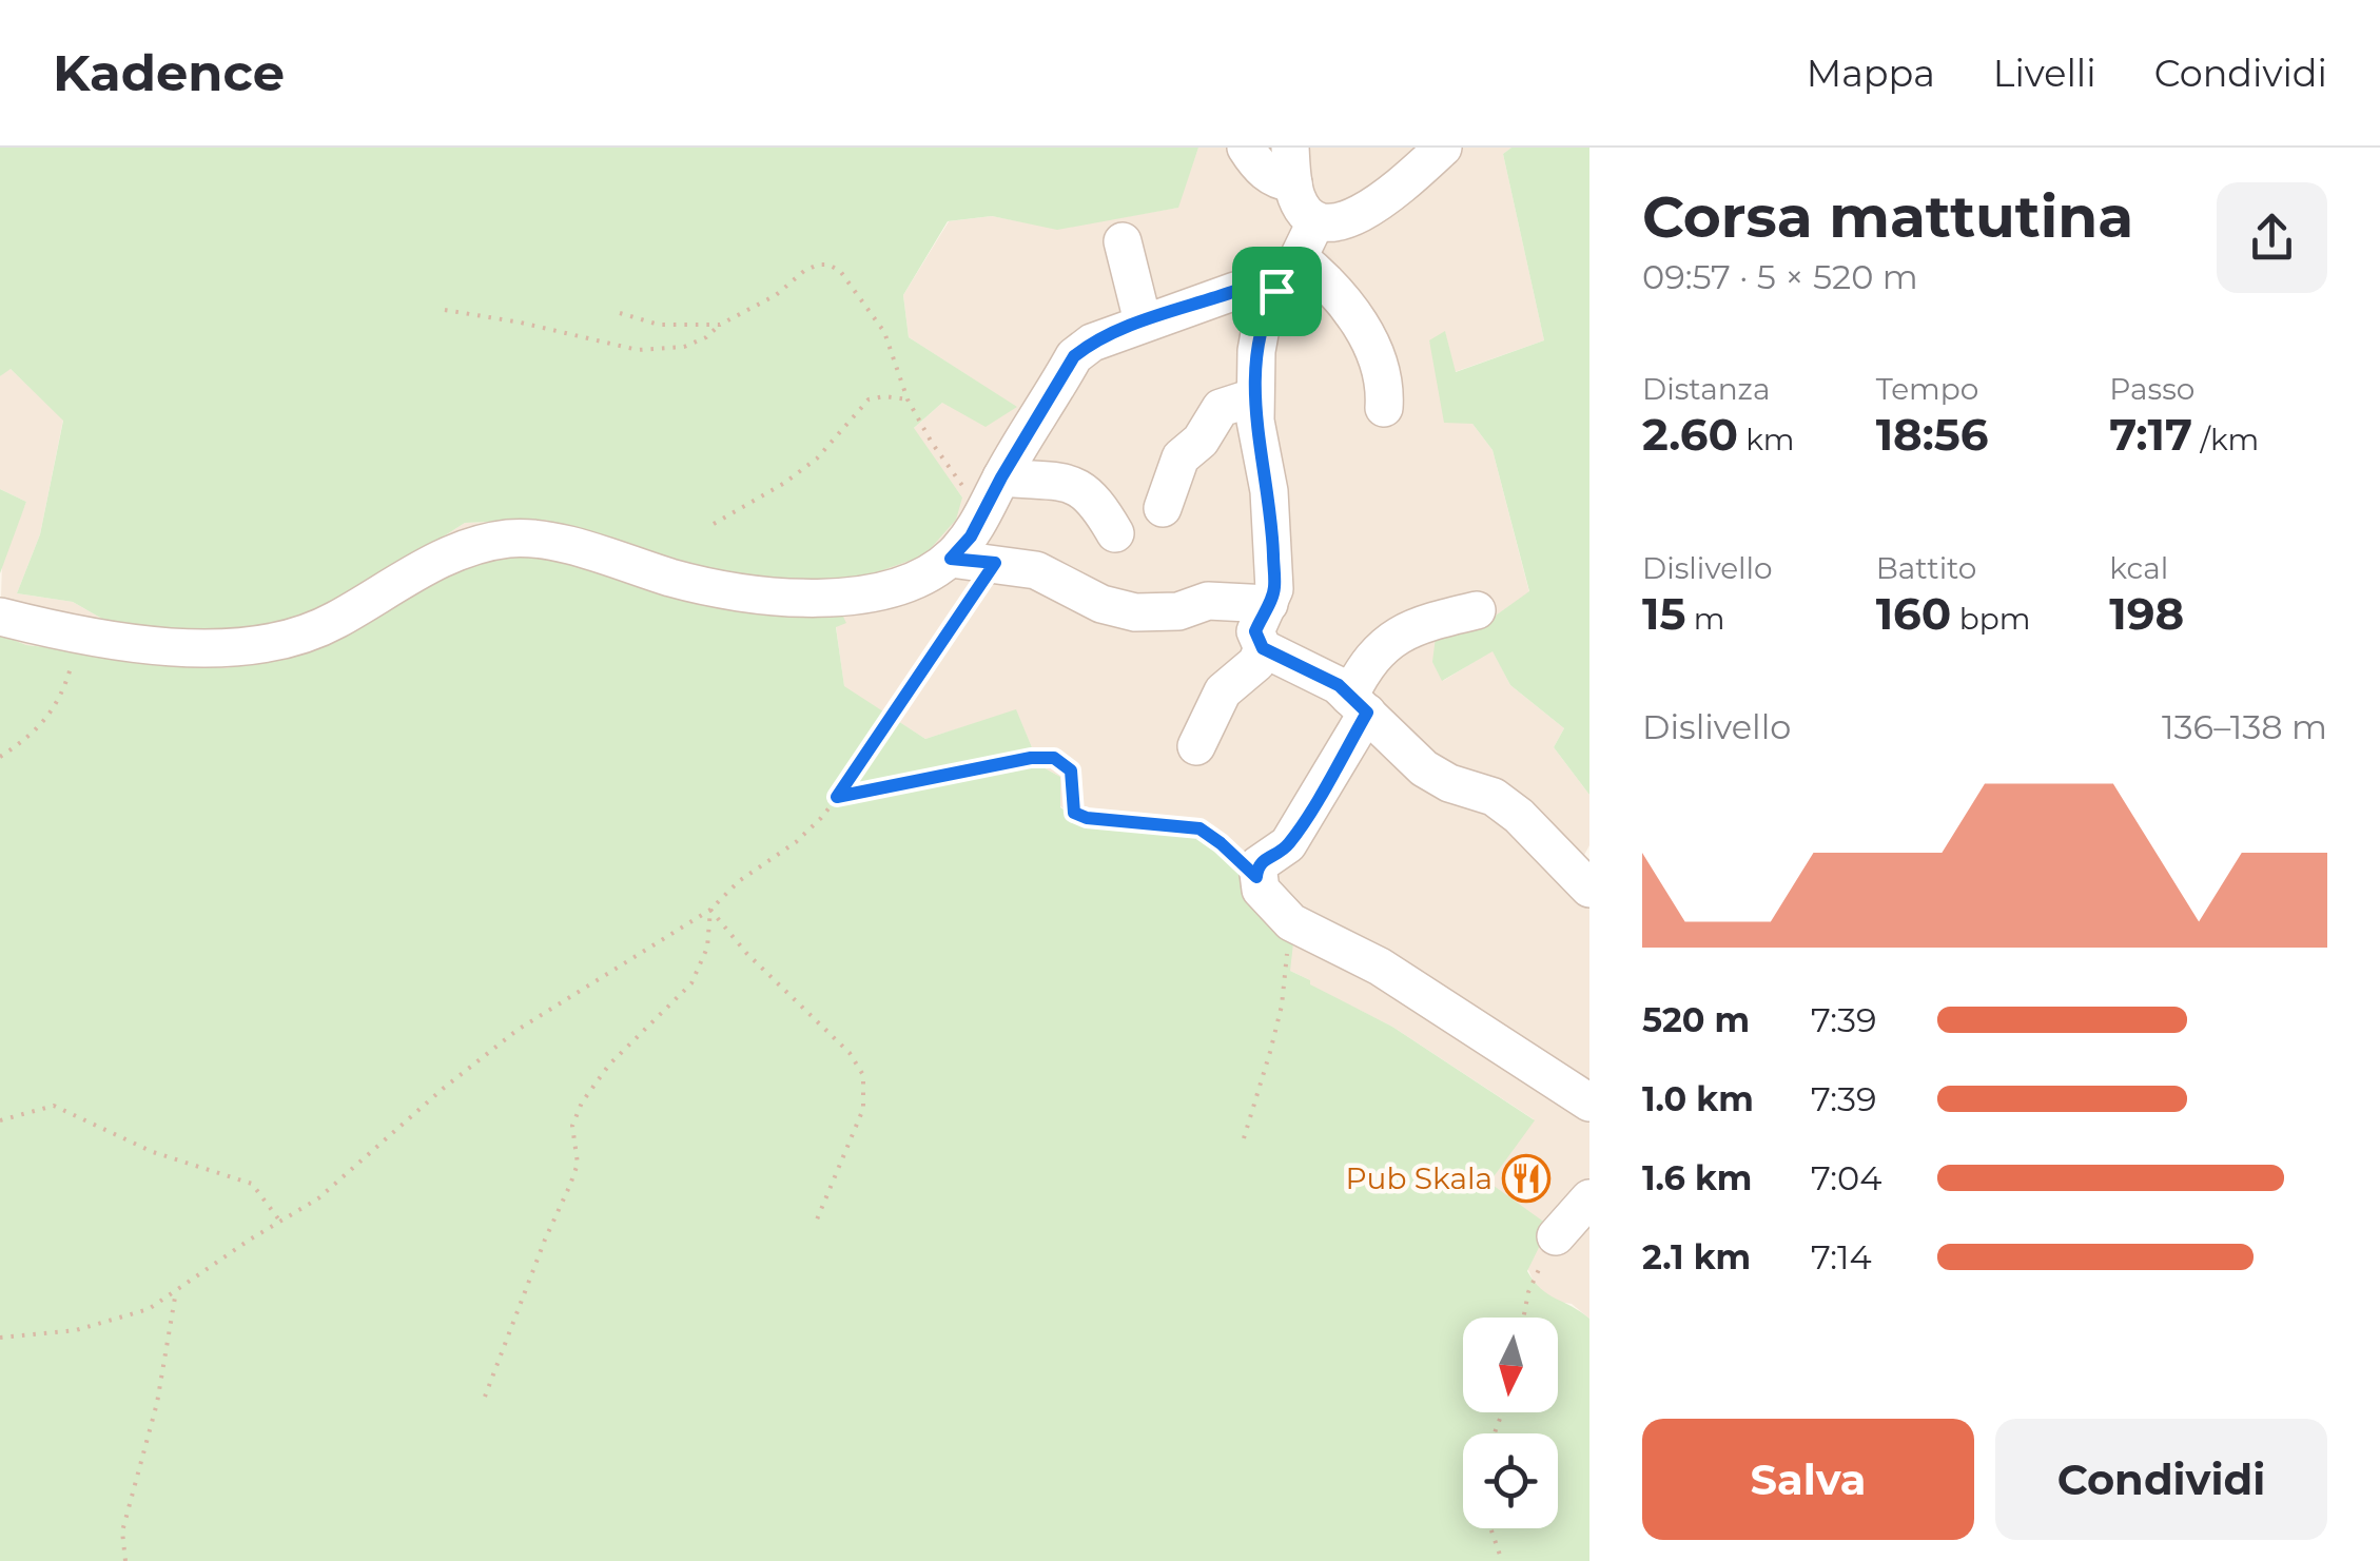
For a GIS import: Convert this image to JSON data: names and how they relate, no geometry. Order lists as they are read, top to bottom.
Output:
{
  "places": {
    "restaurant": ["Pub Skala"]
  },
  "north": "bottom",
  "page": {
    "header": "Kadence",
    "nav": ["Mappa", "Livelli", "Condividi"],
    "heading": ["Corsa mattutina", "09:57 · 5 × 520 m"],
    "stats": [
      ["Distanza", "2.60 km"],
      ["Tempo", "18:56"],
      ["Passo", "7:17 /km"],
      ["Dislivello", "15 m"],
      ["Battito", "160 bpm"],
      ["kcal", "198"]
    ],
    "chart": ["Dislivello", "136–138 m"],
    "list": [
      {
        "name": "520 m",
        "note": "7:39"
      },
      {
        "name": "1.0 km",
        "note": "7:39"
      },
      {
        "name": "1.6 km",
        "note": "7:04"
      },
      {
        "name": "2.1 km",
        "note": "7:14"
      }
    ],
    "buttons": ["Salva", "Condividi"]
  }
}
